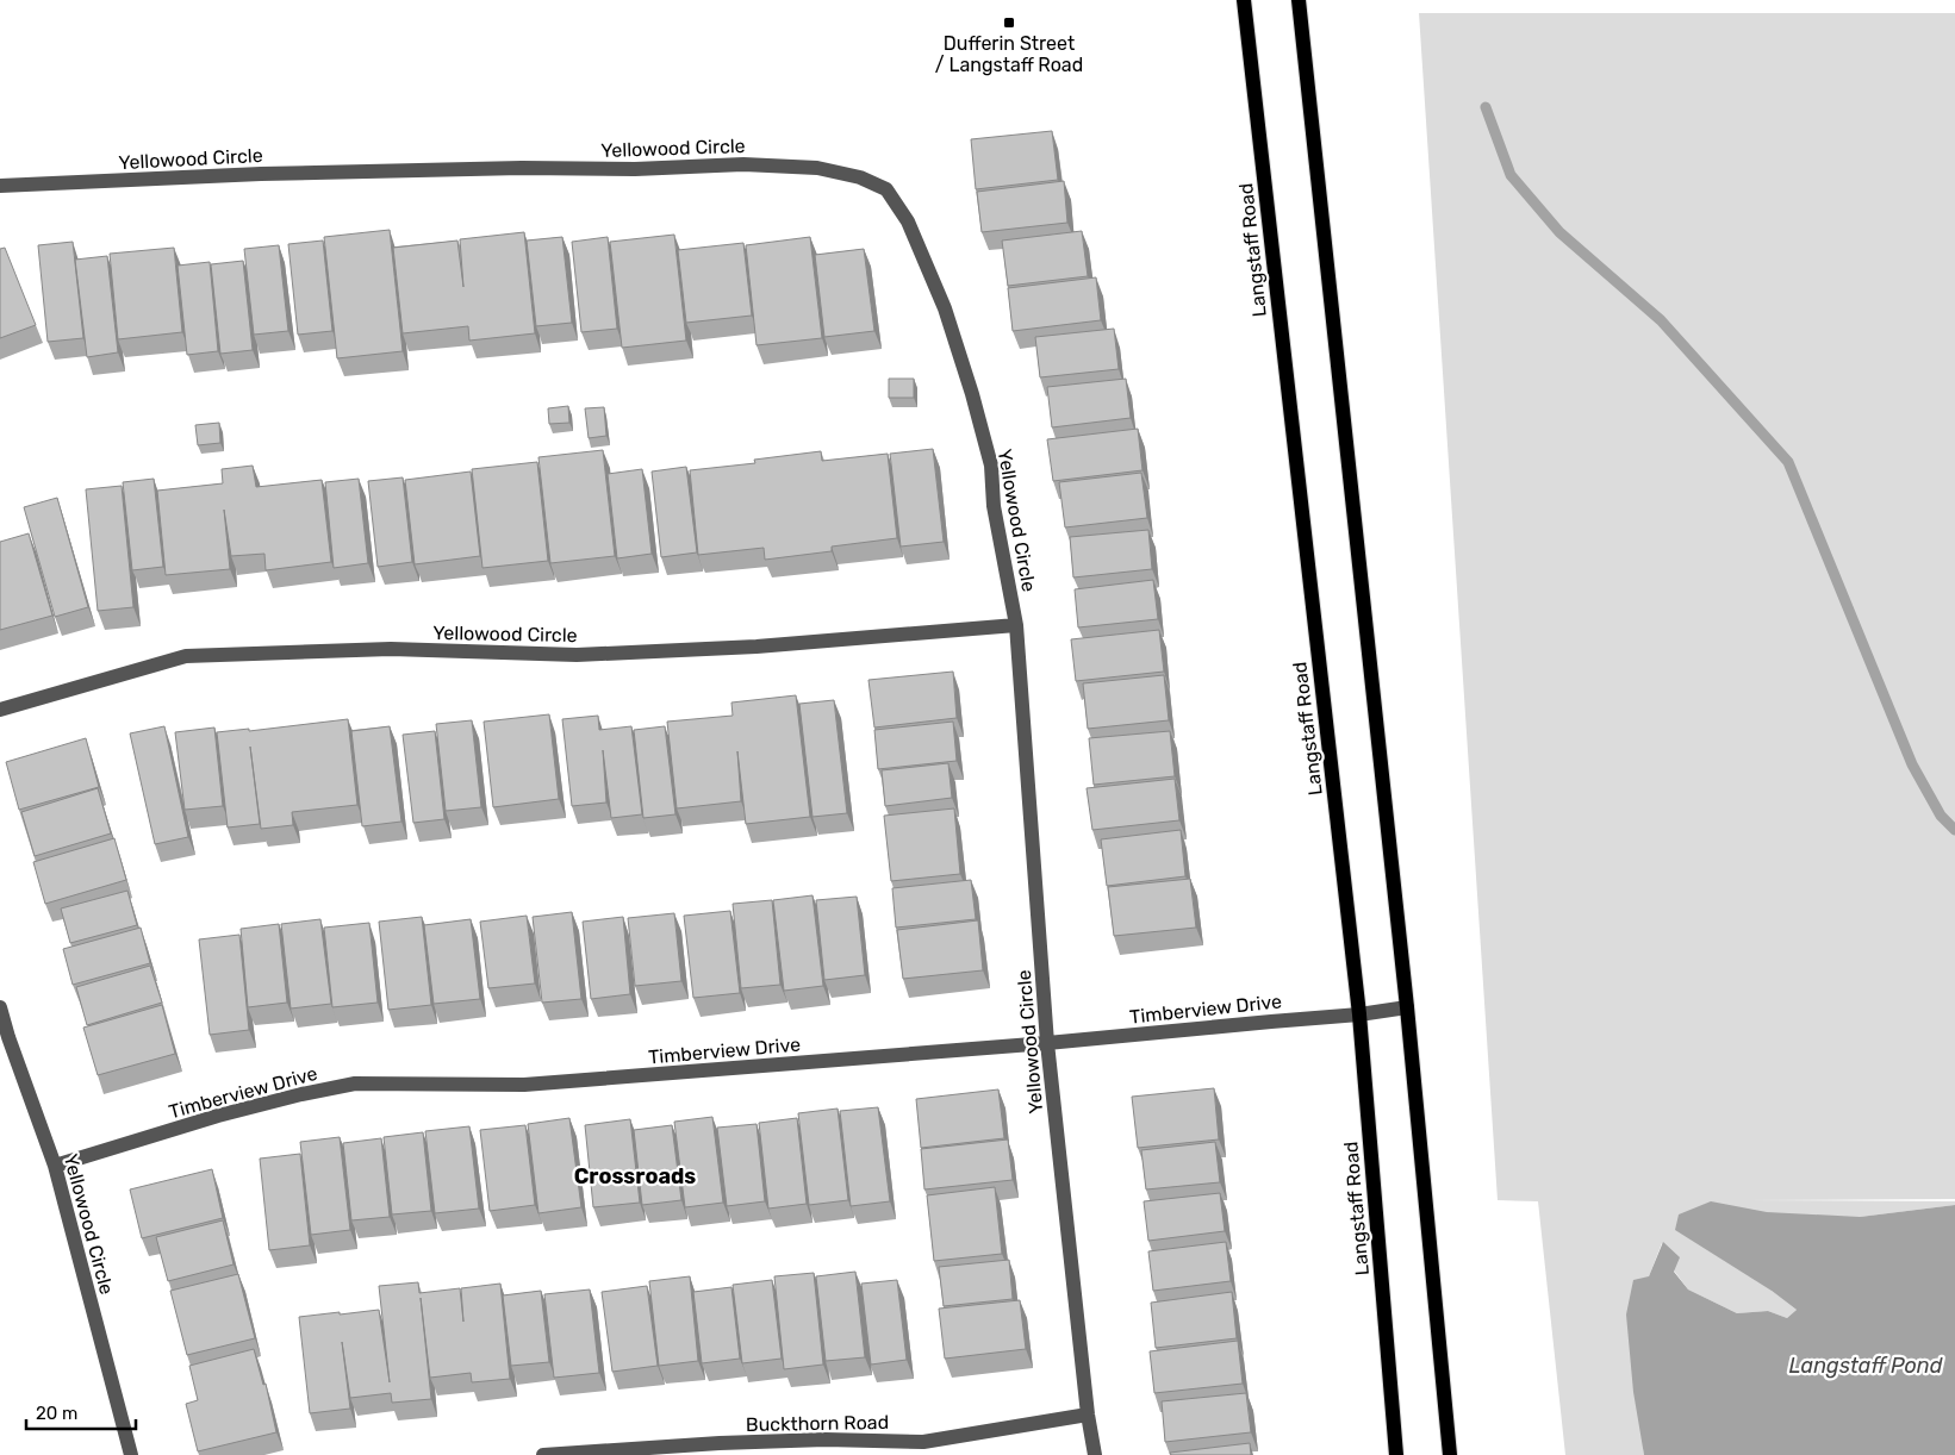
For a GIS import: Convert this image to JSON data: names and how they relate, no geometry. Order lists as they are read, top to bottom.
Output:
{
  "streets": {
    "main road": ["Langstaff Road"],
    "street": ["Yellowood Circle", "Timberview Drive", "Buckthorn Road"]
  },
  "crossings": [
    ["Yellowood Circle", "Timberview Drive"],
    ["Yellowood Circle", "Buckthorn Road"],
    ["Langstaff Road", "Timberview Drive"]
  ],
  "districts": ["Crossroads"],
  "water": ["Langstaff Pond"],
  "places": {
    "transit": ["Dufferin Street / Langstaff Road"]
  },
  "scale_bar": "20 m"
}
